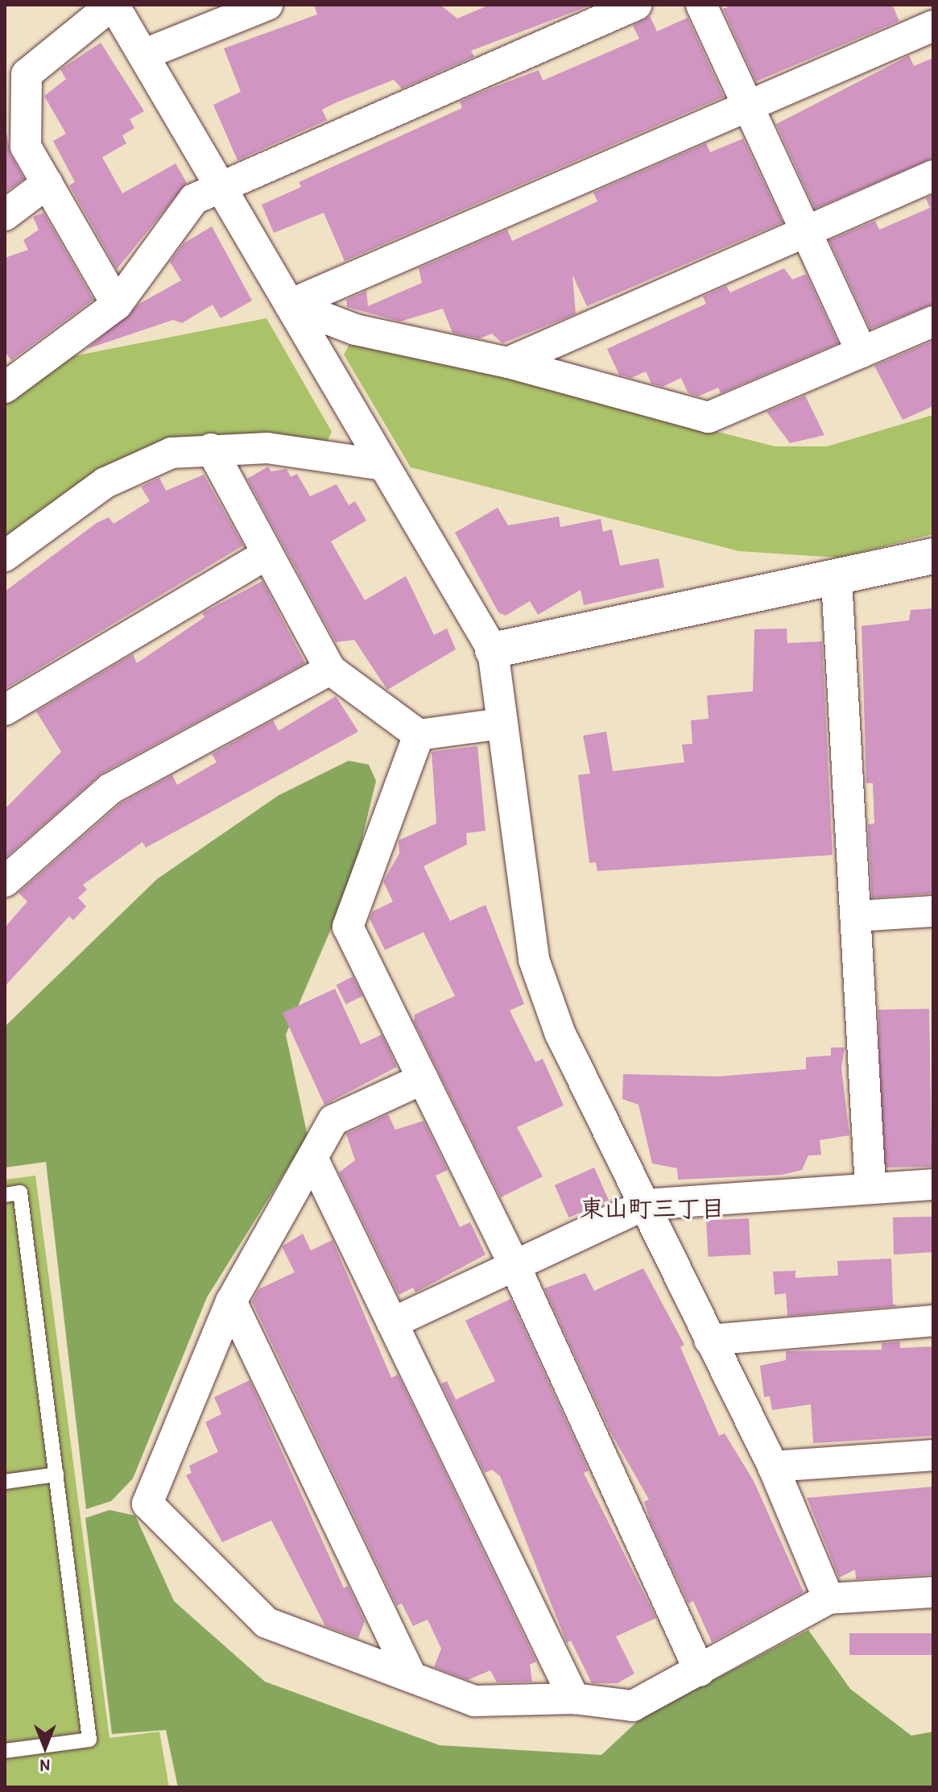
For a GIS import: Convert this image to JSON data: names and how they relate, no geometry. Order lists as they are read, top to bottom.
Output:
{
  "districts": ["東山町三丁目"],
  "north": "bottom"
}
